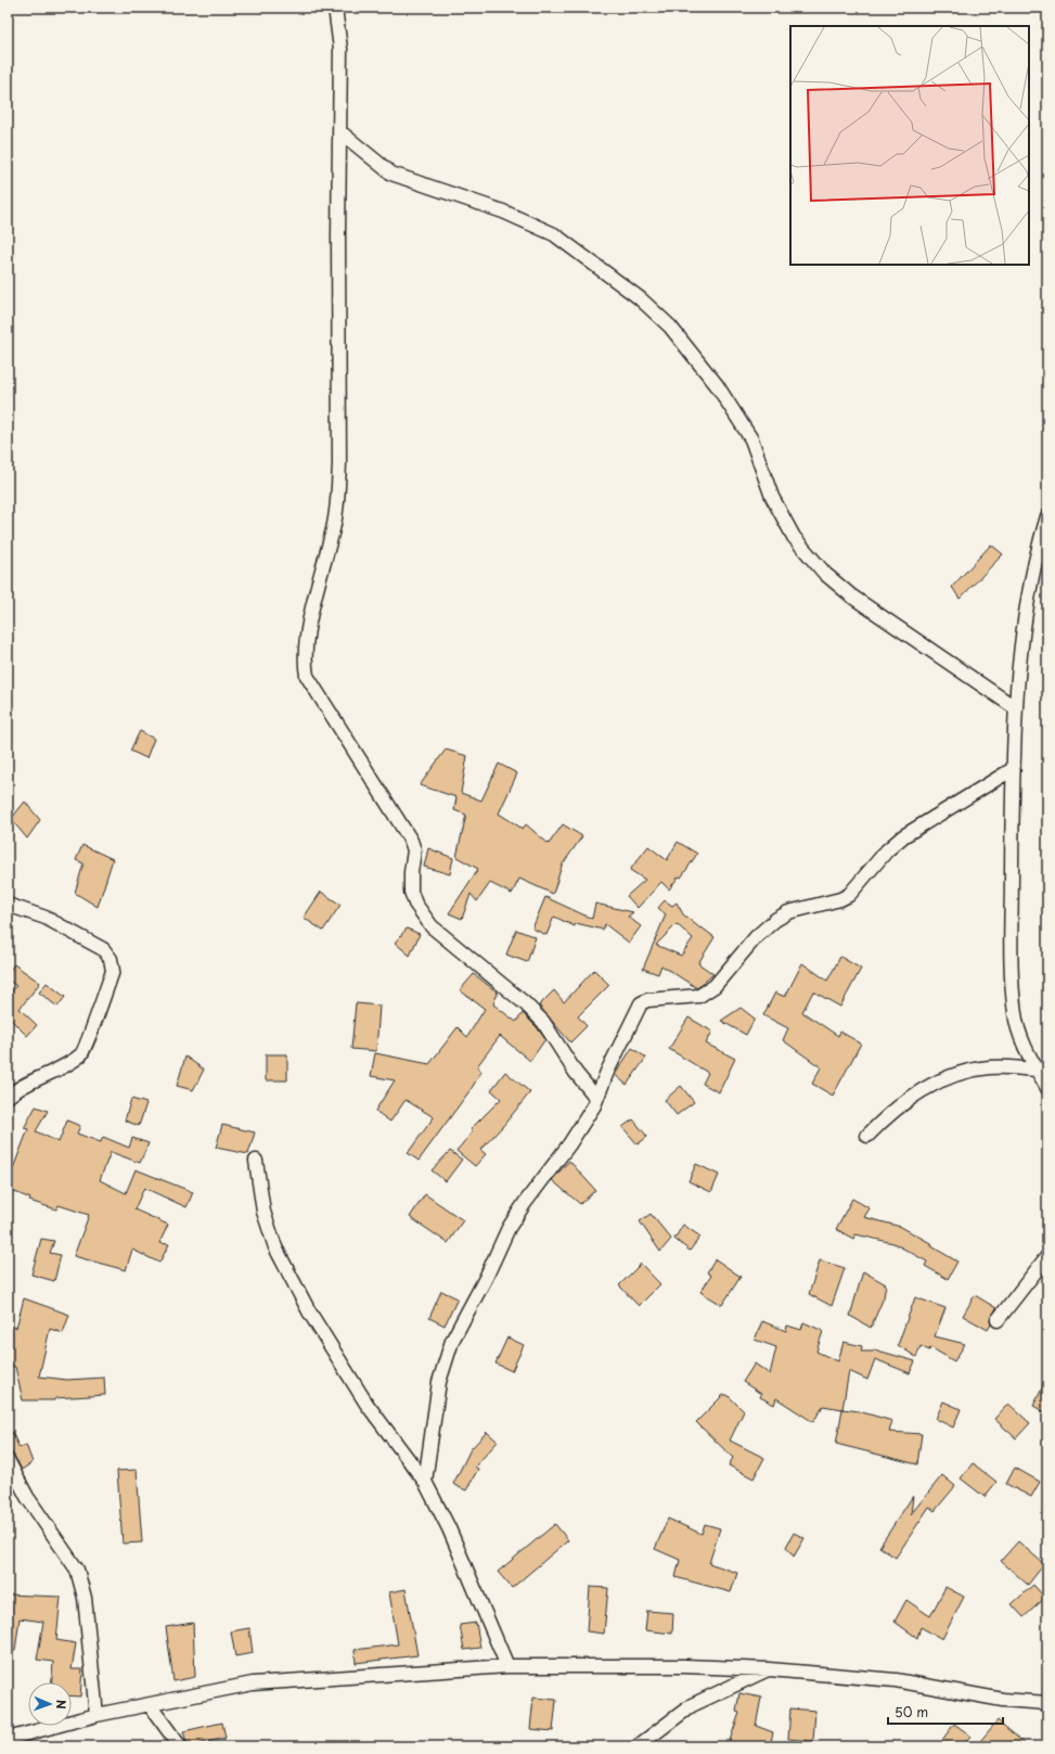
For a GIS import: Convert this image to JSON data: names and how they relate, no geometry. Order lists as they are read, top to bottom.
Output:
{
  "scale_bar": "50 m",
  "north": "right"
}
